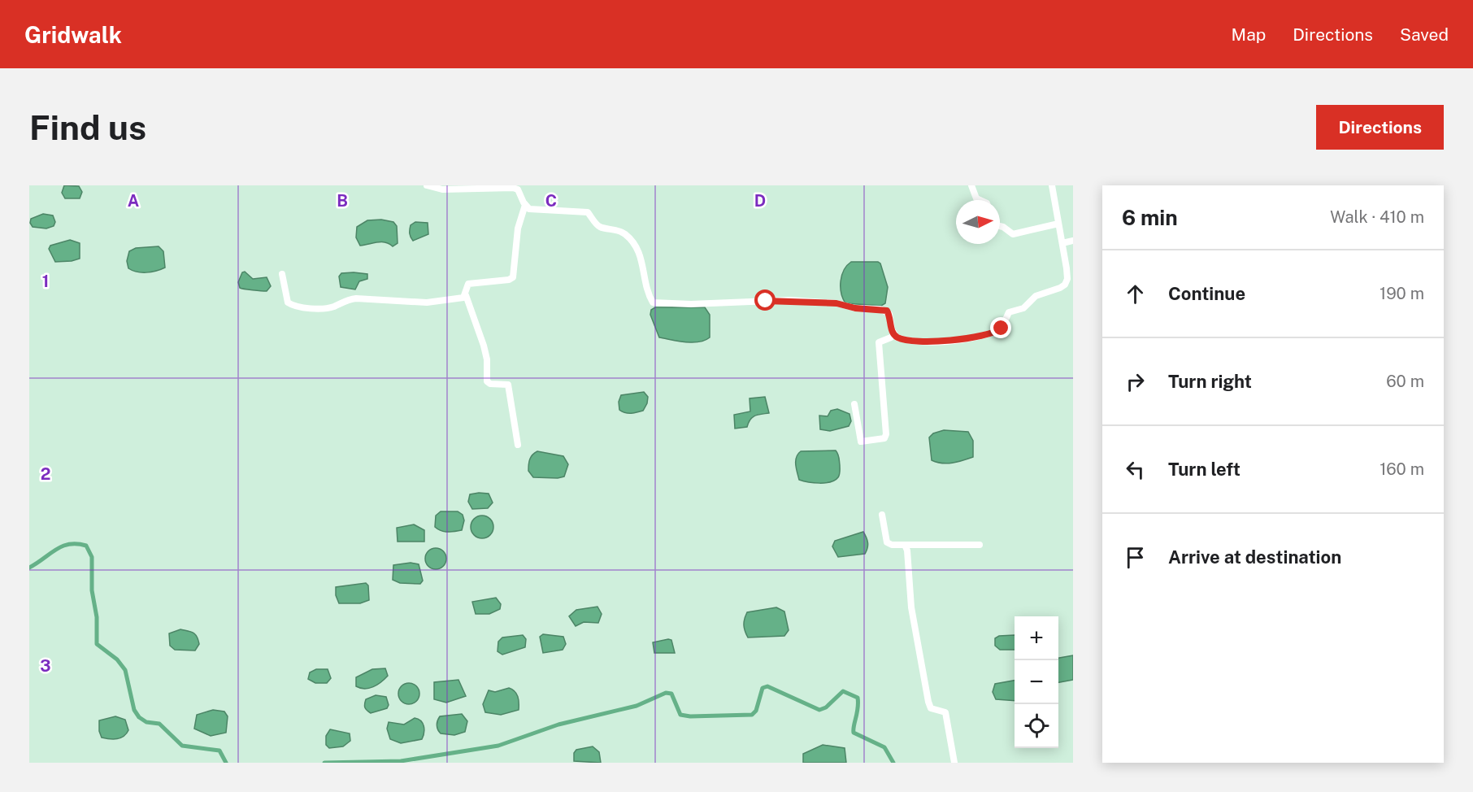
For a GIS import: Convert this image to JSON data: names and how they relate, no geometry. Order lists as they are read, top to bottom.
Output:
{
  "north": "right",
  "page": {
    "header": "Gridwalk",
    "nav": ["Map", "Directions", "Saved"],
    "buttons": "Directions",
    "title": "Find us",
    "heading": ["6 min", "Walk · 410 m"],
    "list": [
      ["Continue", "190 m"],
      ["Turn right", "60 m"],
      ["Turn left", "160 m"],
      "Arrive at destination"
    ],
    "map_buttons": ["+", "−"]
  },
  "grid": {
    "columns": [
      "A",
      "B",
      "C",
      "D"
    ],
    "rows": ["1", "2", "3"]
  }
}
